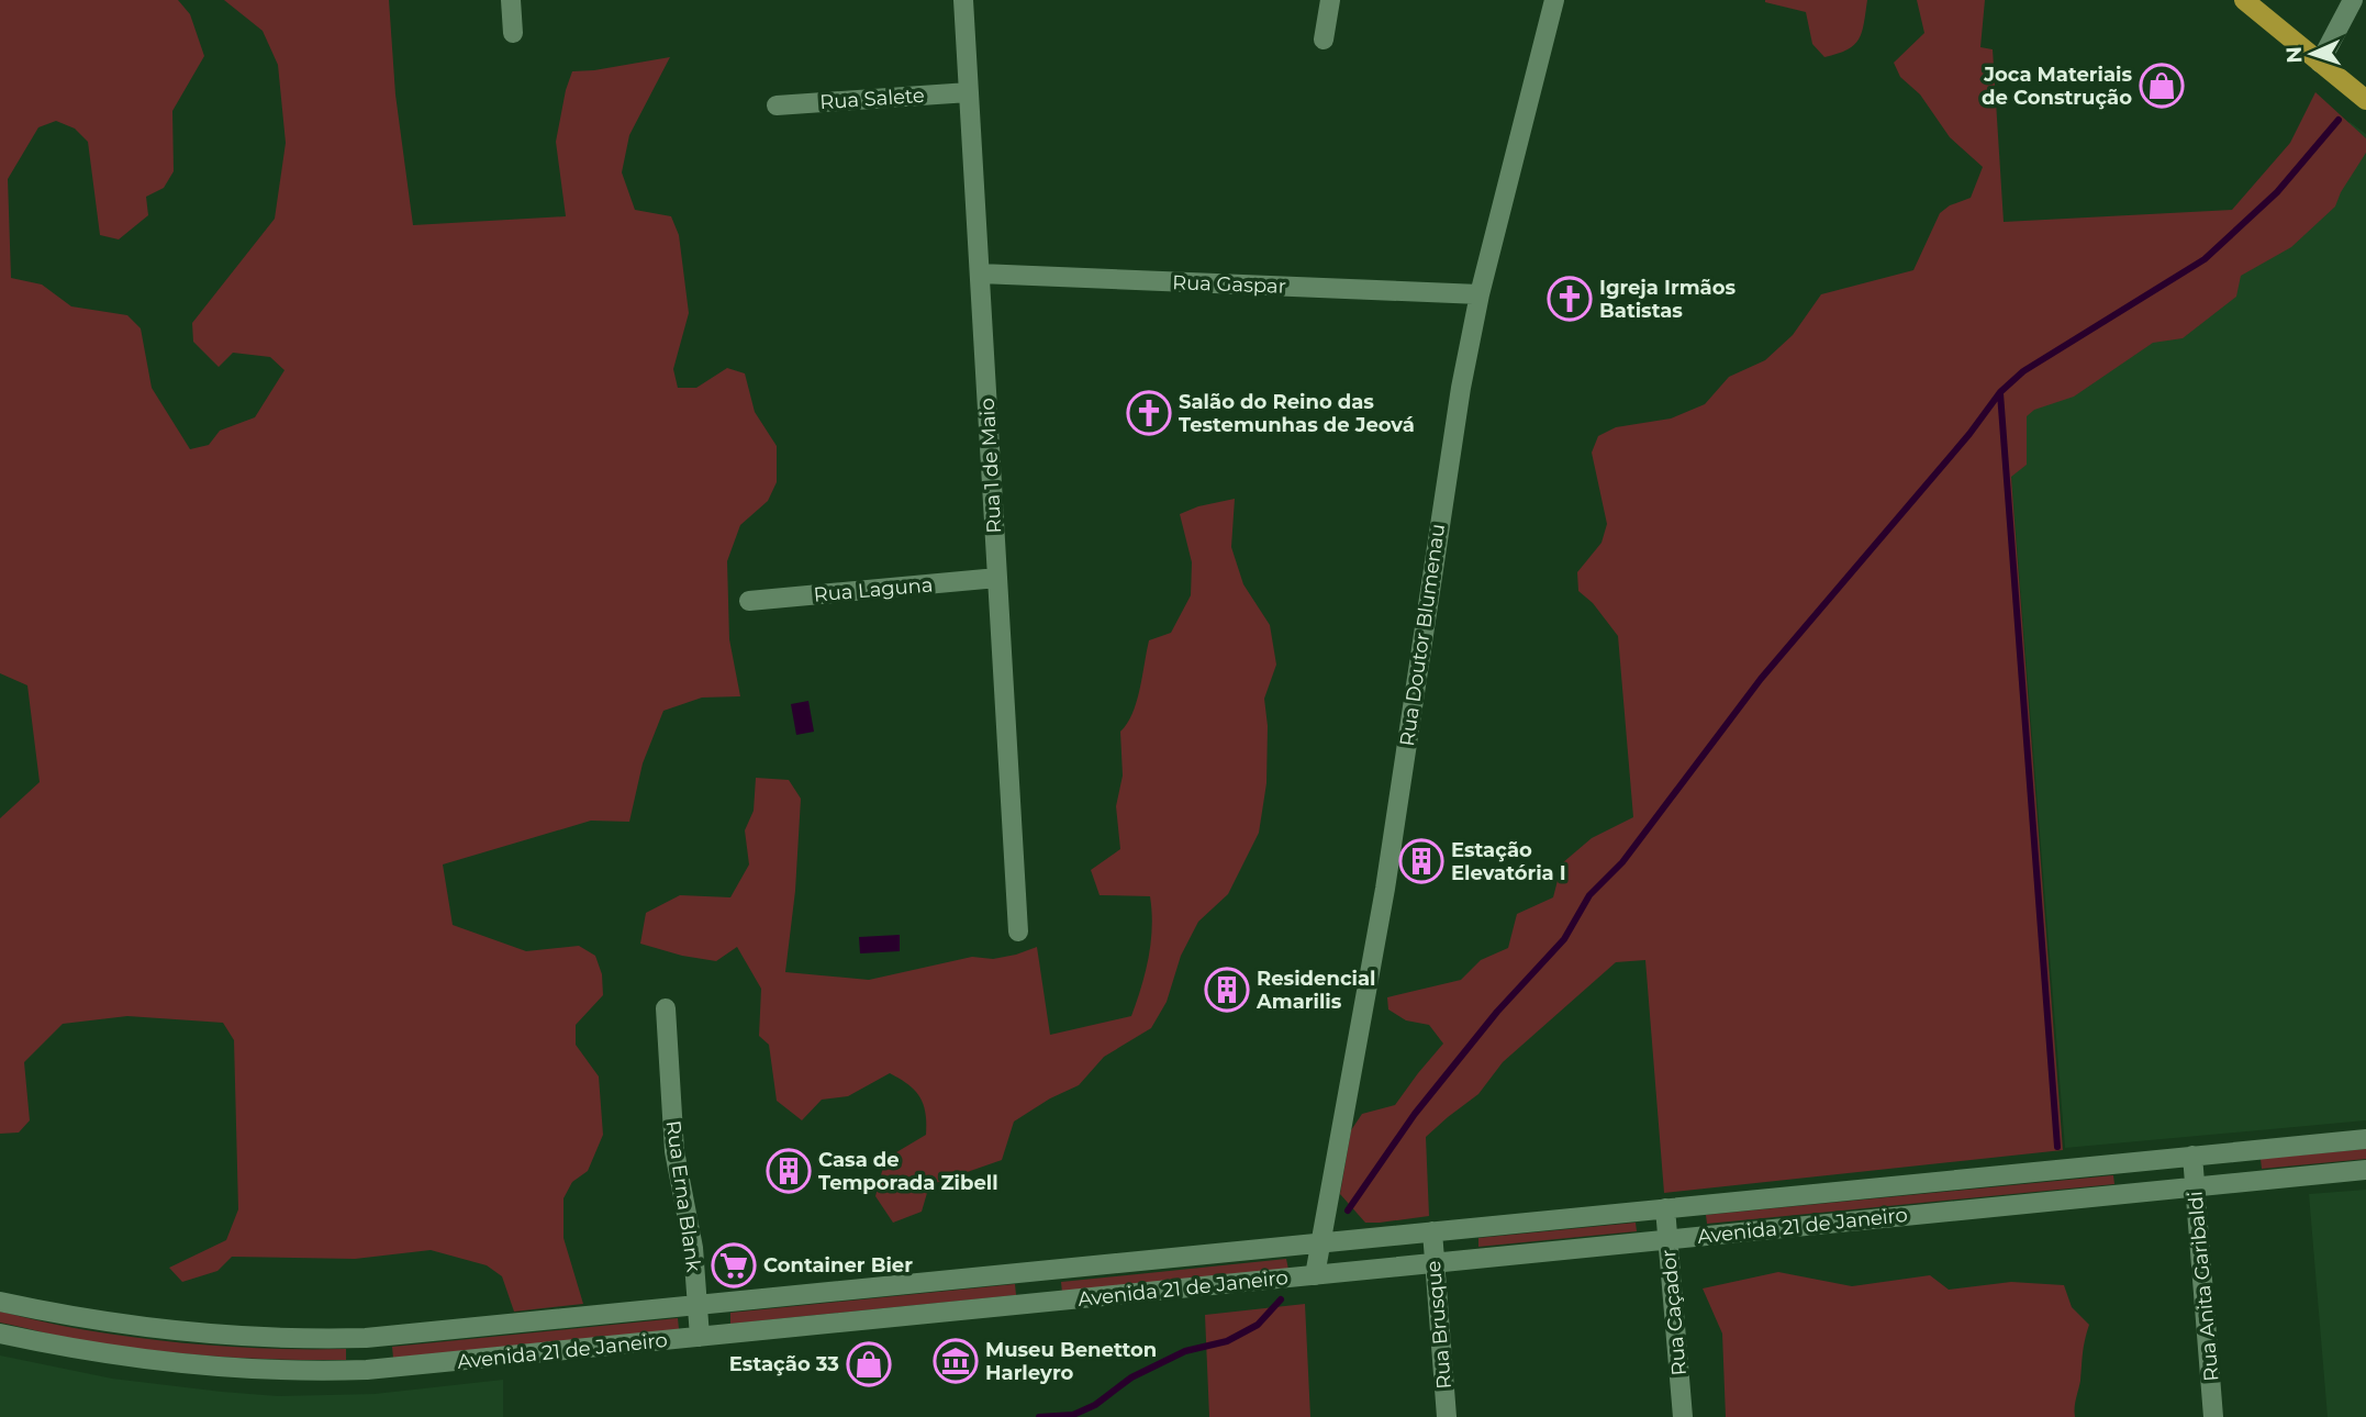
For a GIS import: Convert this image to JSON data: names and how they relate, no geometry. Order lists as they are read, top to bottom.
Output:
{
  "streets": {
    "street": [
      "Rua Salete",
      "Rua Gaspar",
      "Rua 1 de Maio",
      "Rua Laguna",
      "Rua Doutor Blumenau",
      "Rua Erna Blank",
      "Avenida 21 de Janeiro",
      "Rua Anita Garibaldi",
      "Rua Caçador",
      "Rua Brusque"
    ]
  },
  "crossings": [
    ["Rua Salete", "Rua 1 de Maio"],
    ["Rua Gaspar", "Rua 1 de Maio"],
    ["Rua Gaspar", "Rua Doutor Blumenau"],
    ["Rua 1 de Maio", "Rua Laguna"],
    ["Rua Doutor Blumenau", "Avenida 21 de Janeiro"],
    ["Rua Erna Blank", "Avenida 21 de Janeiro"],
    ["Avenida 21 de Janeiro", "Rua Anita Garibaldi"],
    ["Avenida 21 de Janeiro", "Rua Caçador"],
    ["Avenida 21 de Janeiro", "Rua Brusque"]
  ],
  "places": {
    "shop": ["Joca Materiais de Construção", "Estação 33"],
    "church": ["Igreja Irmãos Batistas", "Salão do Reino das Testemunhas de Jeová"],
    "building": ["Estação Elevatória I", "Residencial Amarilis", "Casa de Temporada Zibell"],
    "supermarket": ["Container Bier"],
    "museum": ["Museu Benetton Harleyro"]
  },
  "north": "left"
}
